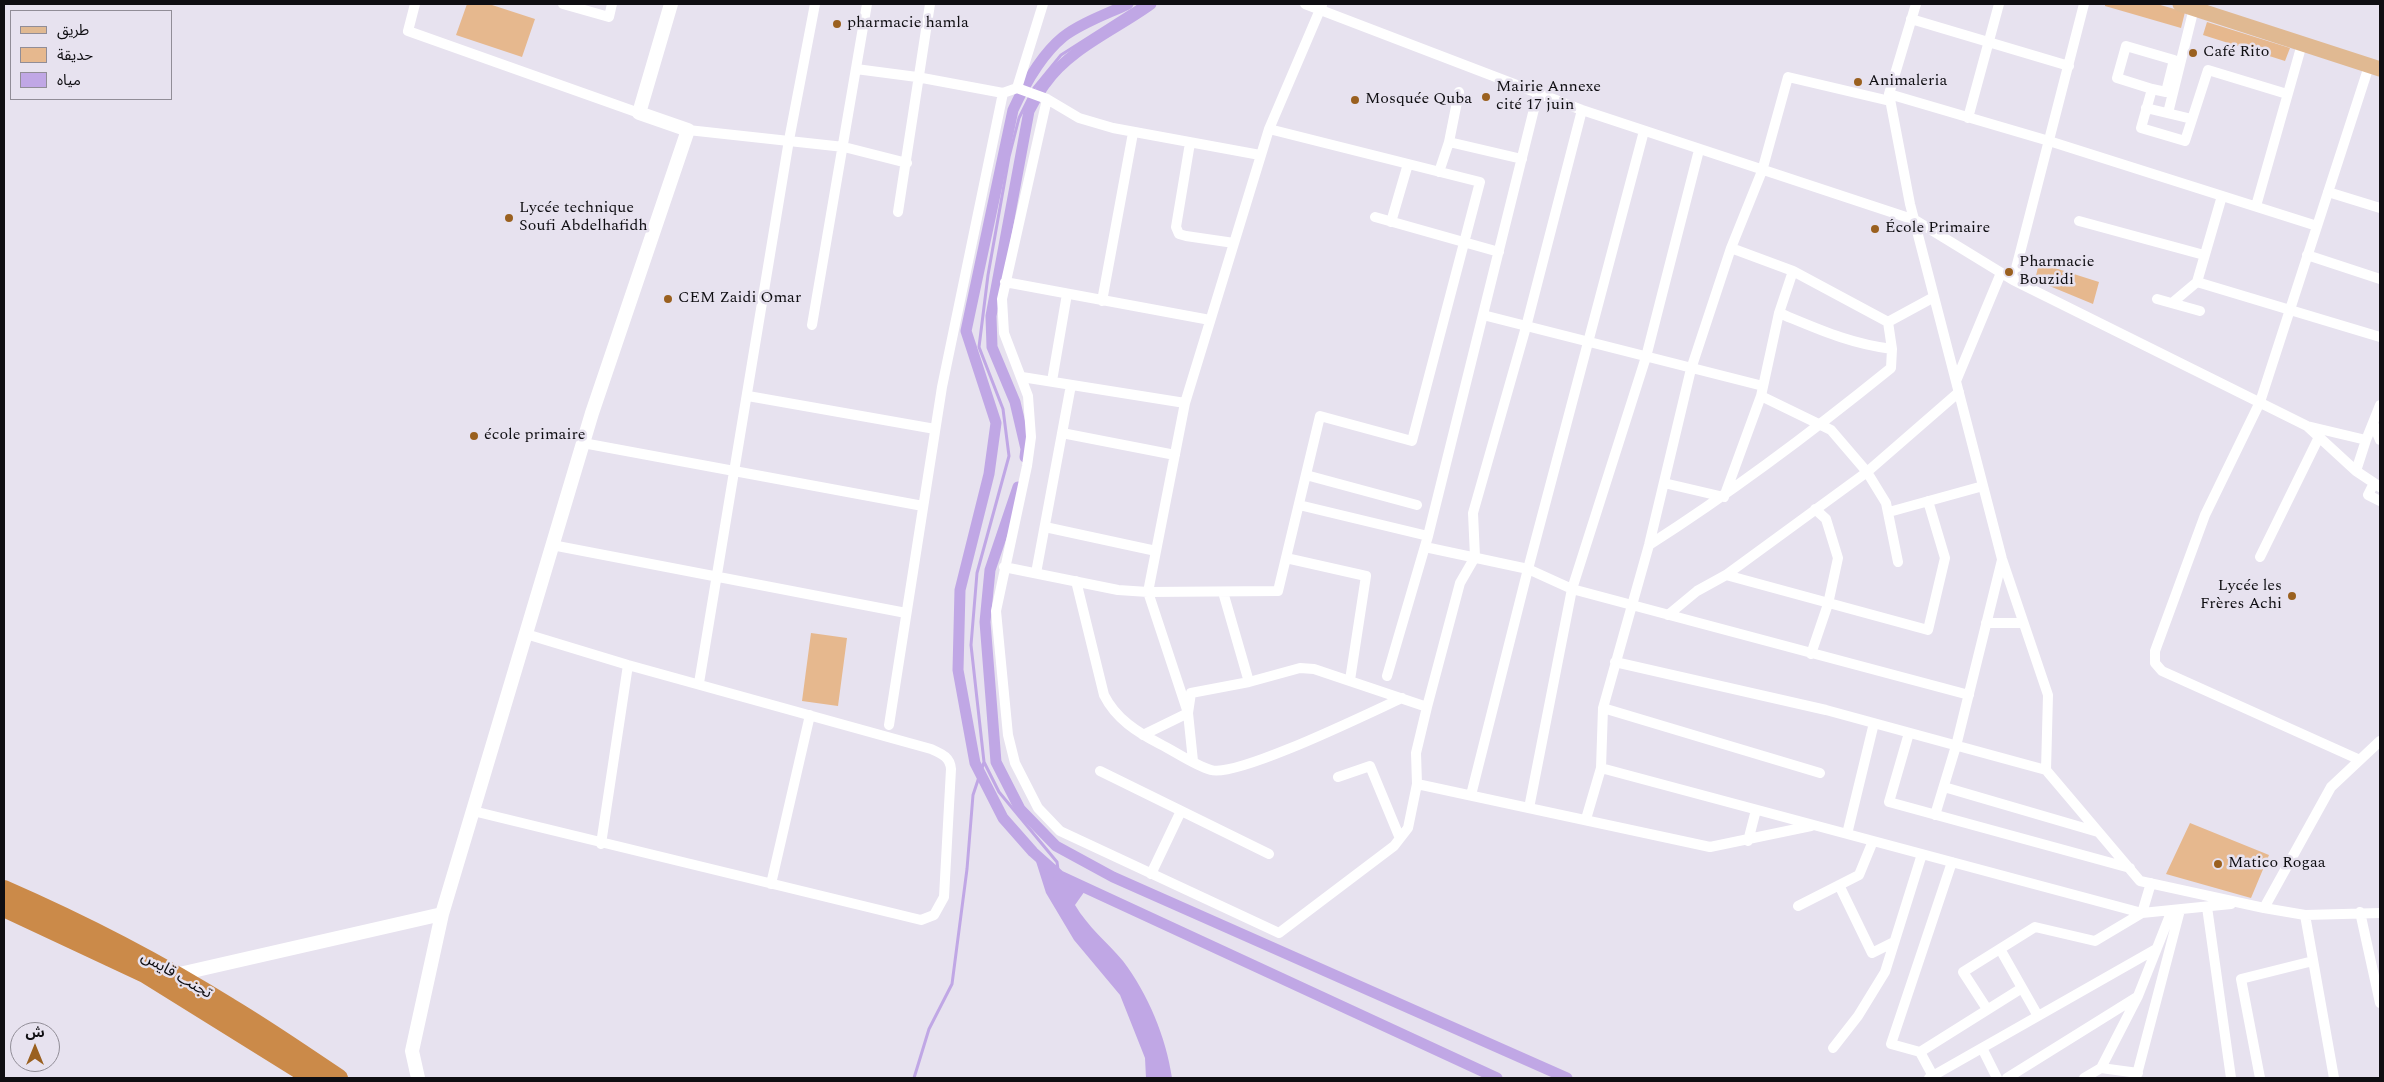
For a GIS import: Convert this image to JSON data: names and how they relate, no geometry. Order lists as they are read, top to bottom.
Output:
{
  "streets": {
    "highway": ["تجنب قايس"]
  },
  "places": [
    "pharmacie hamla",
    "Café Rito",
    "Animaleria",
    "Mairie Annexe cité 17 juin",
    "Mosquée Quba",
    "Lycée technique Soufi Abdelhafidh",
    "École Primaire",
    "Pharmacie Bouzidi",
    "CEM Zaidi Omar",
    "école primaire",
    "Lycée les Frères Achi",
    "Matico Rogaa"
  ],
  "legend": ["طريق", "حديقة", "مياه"],
  "north": "top"
}
